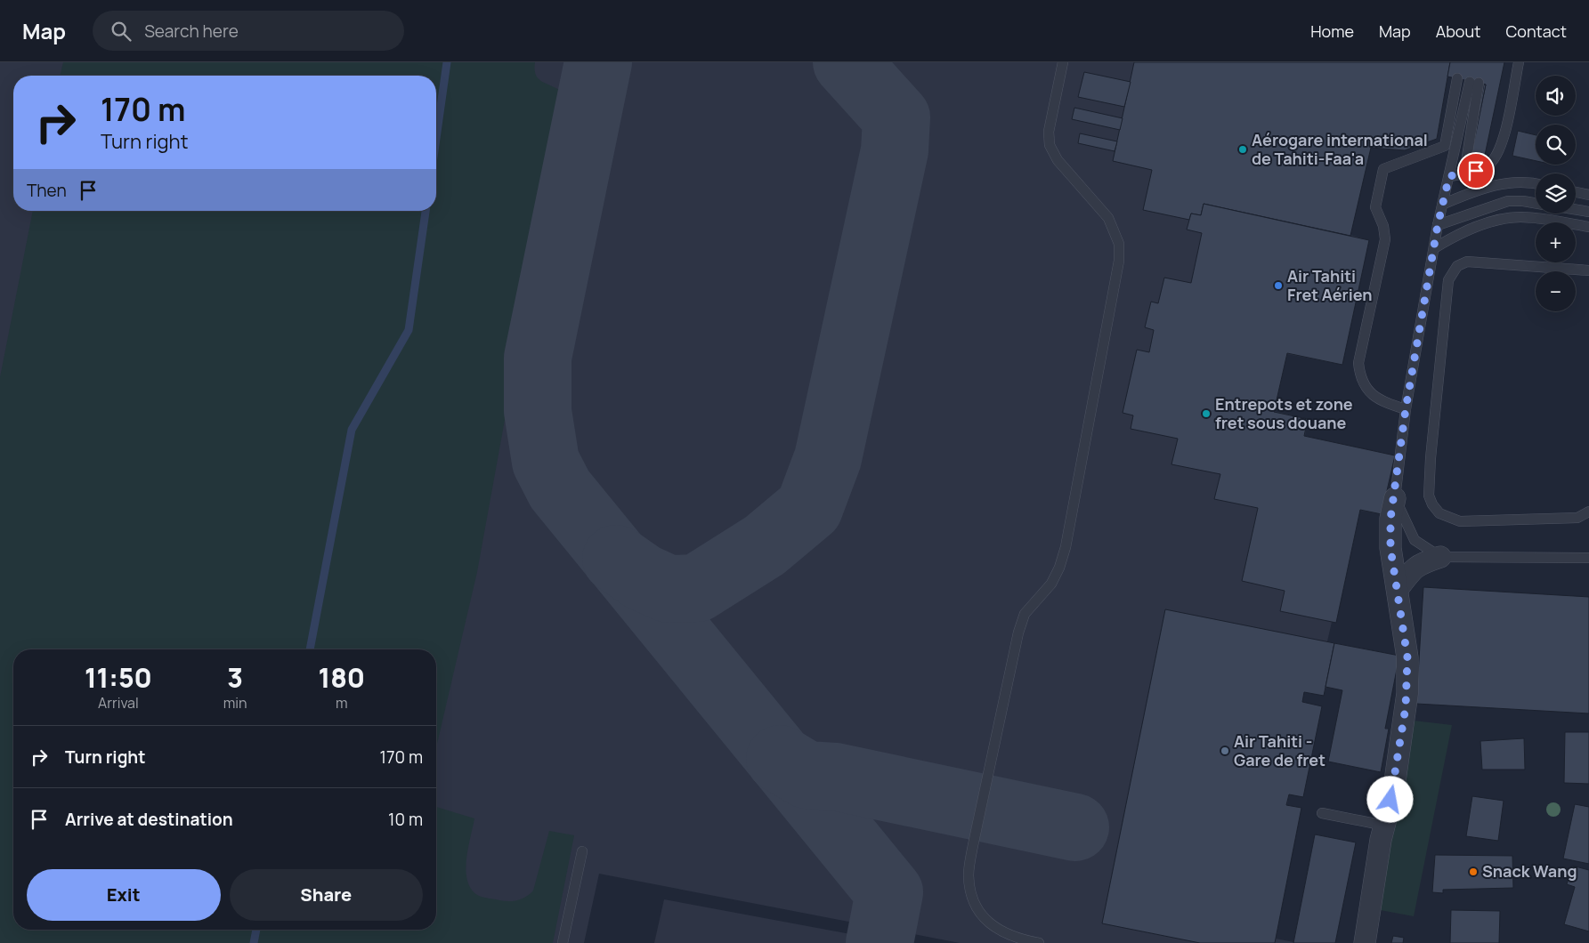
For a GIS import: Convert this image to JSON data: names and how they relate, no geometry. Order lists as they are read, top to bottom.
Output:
{
  "places": [
    "Aérogare international de Tahiti-Faa'a",
    "Air Tahiti Fret Aérien",
    "Entrepots et zone fret sous douane",
    "Air Tahiti - Gare de fret",
    "Snack Wang"
  ],
  "page": {
    "header": "Map",
    "search": "Search here",
    "nav": [
      "Home",
      "Map",
      "About",
      "Contact"
    ],
    "map_buttons": ["+", "−"],
    "turn": ["170 m", "Turn right"],
    "then": "Then",
    "eta": [
      "11:50",
      "Arrival",
      "3",
      "min",
      "180",
      "m"
    ],
    "list": [
      {
        "name": "Turn right",
        "value": "170 m"
      },
      {
        "name": "Arrive at destination",
        "value": "10 m"
      }
    ],
    "buttons": ["Exit", "Share"]
  }
}
